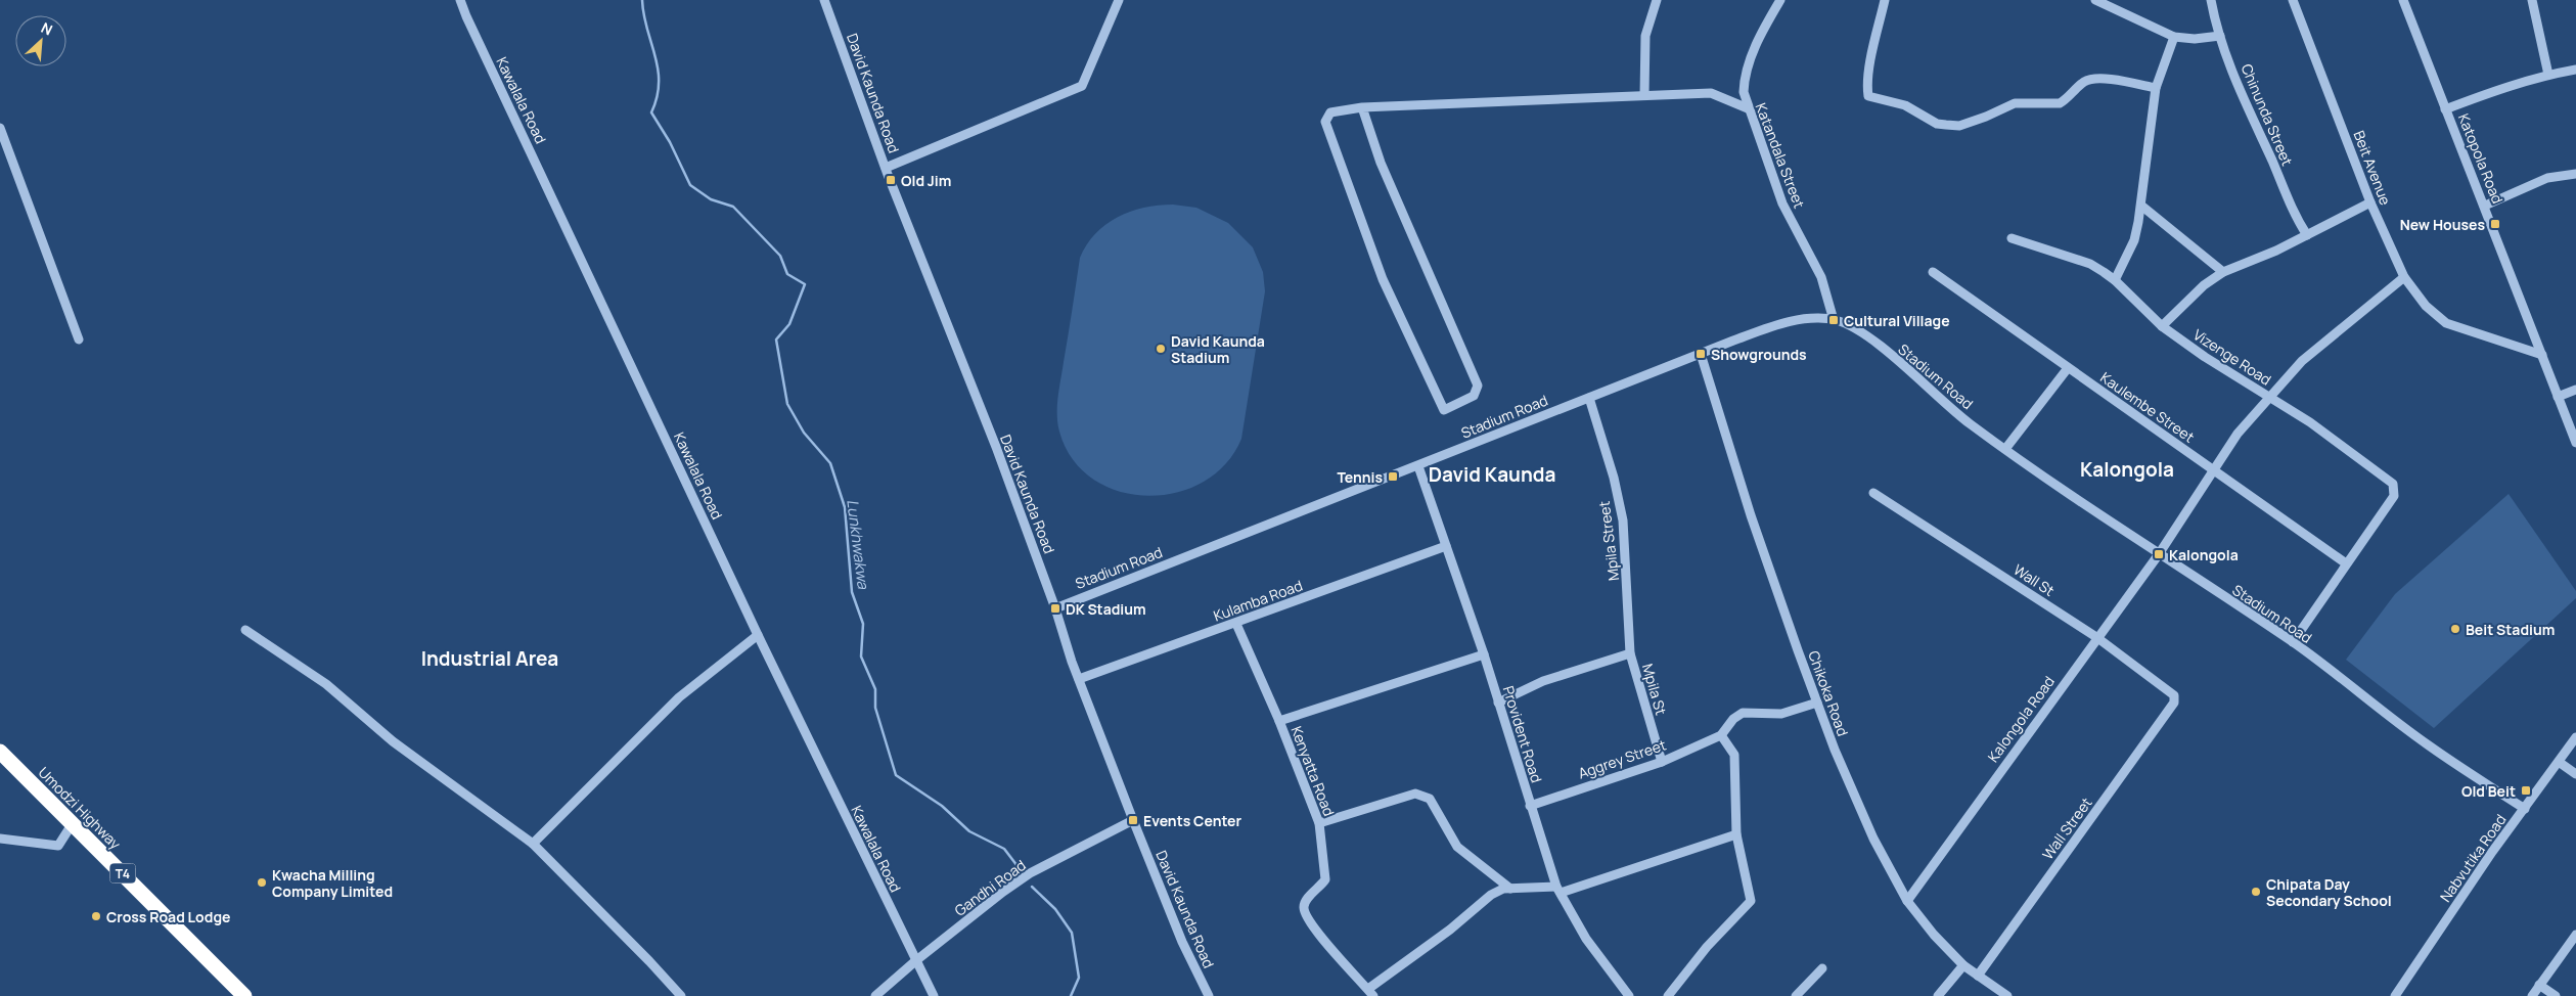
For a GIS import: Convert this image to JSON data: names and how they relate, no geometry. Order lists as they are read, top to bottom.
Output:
{
  "streets": {
    "highway": ["Umodzi Highway", "T4"],
    "street": [
      "David Kaunda Road",
      "Kawalala Road",
      "Chinunda Street",
      "Katandala Street",
      "Katopola Road",
      "Beit Avenue",
      "Vizenge Road",
      "Stadium Road",
      "Kaulembe Street",
      "Mpila Street",
      "Wall St",
      "Kulamba Road",
      "Mpila St",
      "Chikoka Road",
      "Kalongola Road",
      "Provident Road",
      "Aggrey Street",
      "Kenyatta Road",
      "Wall Street",
      "Nabvutika Road",
      "Gandhi Road"
    ]
  },
  "crossings": [
    ["David Kaunda Road", "Stadium Road"],
    ["David Kaunda Road", "Kulamba Road"],
    ["David Kaunda Road", "Gandhi Road"],
    ["Kawalala Road", "Gandhi Road"],
    ["Katandala Street", "Stadium Road"],
    ["Katopola Road", "Beit Avenue"],
    ["Beit Avenue", "Kalongola Road"],
    ["Vizenge Road", "Stadium Road"],
    ["Vizenge Road", "Kaulembe Street"],
    ["Vizenge Road", "Kalongola Road"],
    ["Stadium Road", "Mpila Street"],
    ["Stadium Road", "Chikoka Road"],
    ["Stadium Road", "Kalongola Road"],
    ["Stadium Road", "Provident Road"],
    ["Stadium Road", "Nabvutika Road"],
    ["Kaulembe Street", "Kalongola Road"],
    ["Mpila Street", "Mpila St"],
    ["Wall St", "Kalongola Road"],
    ["Wall St", "Wall Street"],
    ["Kulamba Road", "Provident Road"],
    ["Kulamba Road", "Kenyatta Road"],
    ["Mpila St", "Aggrey Street"],
    ["Chikoka Road", "Kalongola Road"],
    ["Chikoka Road", "Wall Street"],
    ["Provident Road", "Aggrey Street"]
  ],
  "districts": ["Kalongola", "David Kaunda", "Industrial Area"],
  "water": ["Lunkhwakwa"],
  "places": {
    "transit": [
      "Old Jim",
      "New Houses",
      "Cultural Village",
      "Showgrounds",
      "Tennis",
      "Kalongola",
      "DK Stadium",
      "Old Beit",
      "Events Center"
    ],
    "other": [
      "David Kaunda Stadium",
      "Beit Stadium",
      "Kwacha Milling Company Limited",
      "Chipata Day Secondary School",
      "Cross Road Lodge"
    ]
  },
  "north": "top right"
}
